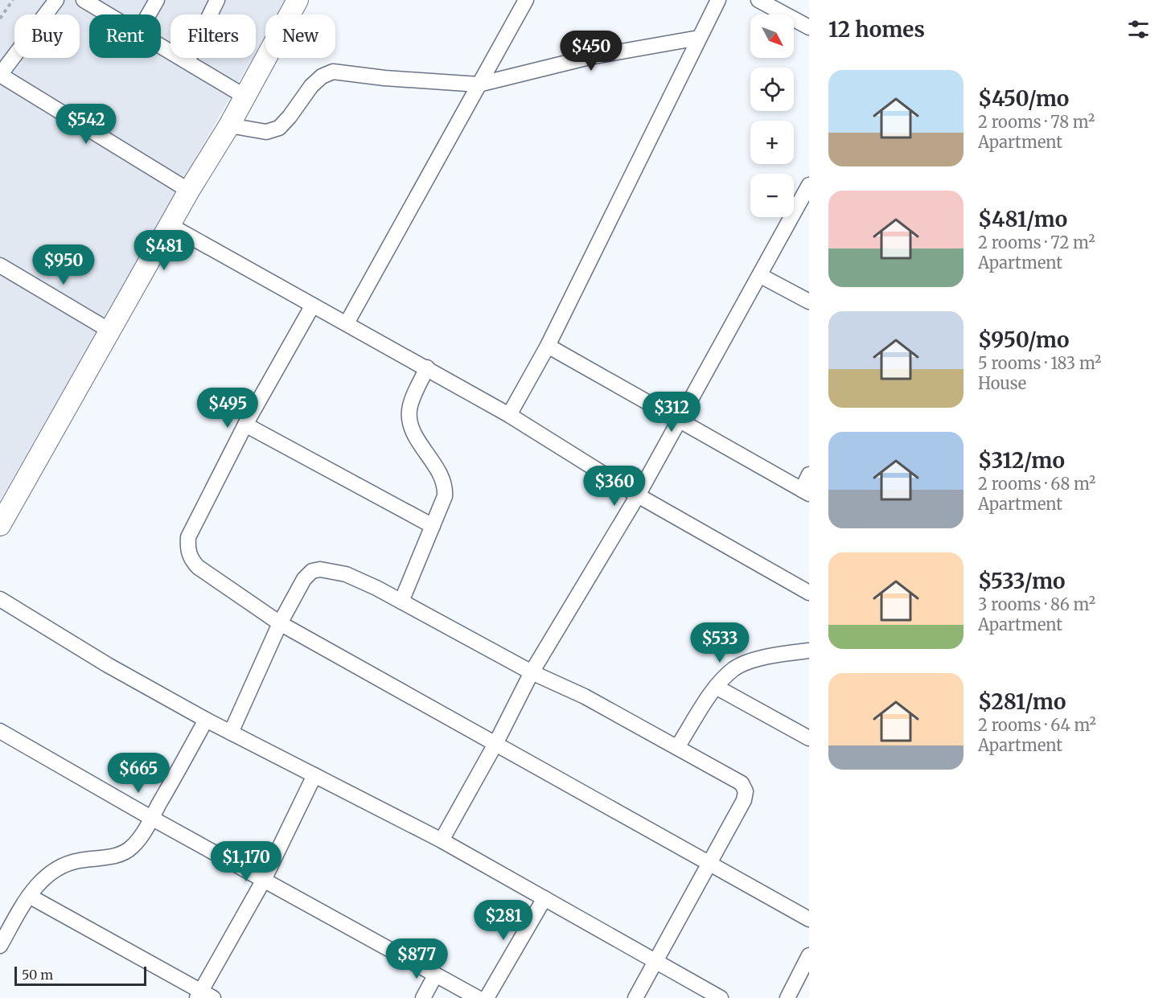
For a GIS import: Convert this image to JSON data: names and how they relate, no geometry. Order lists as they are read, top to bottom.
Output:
{
  "scale_bar": "50 m",
  "north": "bottom right",
  "page": {
    "heading": "12 homes",
    "map_buttons": ["+", "−"],
    "chip": [
      "Buy",
      "Rent",
      "Filters",
      "New"
    ],
    "price": [
      "$450",
      "$542",
      "$481",
      "$950",
      "$495",
      "$312",
      "$360",
      "$533",
      "$665",
      "$1,170",
      "$281",
      "$877"
    ],
    "list": [
      {
        "name": "$450/mo",
        "note": "2 rooms · 78 m² · Apartment"
      },
      {
        "name": "$481/mo",
        "note": "2 rooms · 72 m² · Apartment"
      },
      {
        "name": "$950/mo",
        "note": "5 rooms · 183 m² · House"
      },
      {
        "name": "$312/mo",
        "note": "2 rooms · 68 m² · Apartment"
      },
      {
        "name": "$533/mo",
        "note": "3 rooms · 86 m² · Apartment"
      },
      {
        "name": "$281/mo",
        "note": "2 rooms · 64 m² · Apartment"
      }
    ],
    "scale": "50 m"
  }
}
